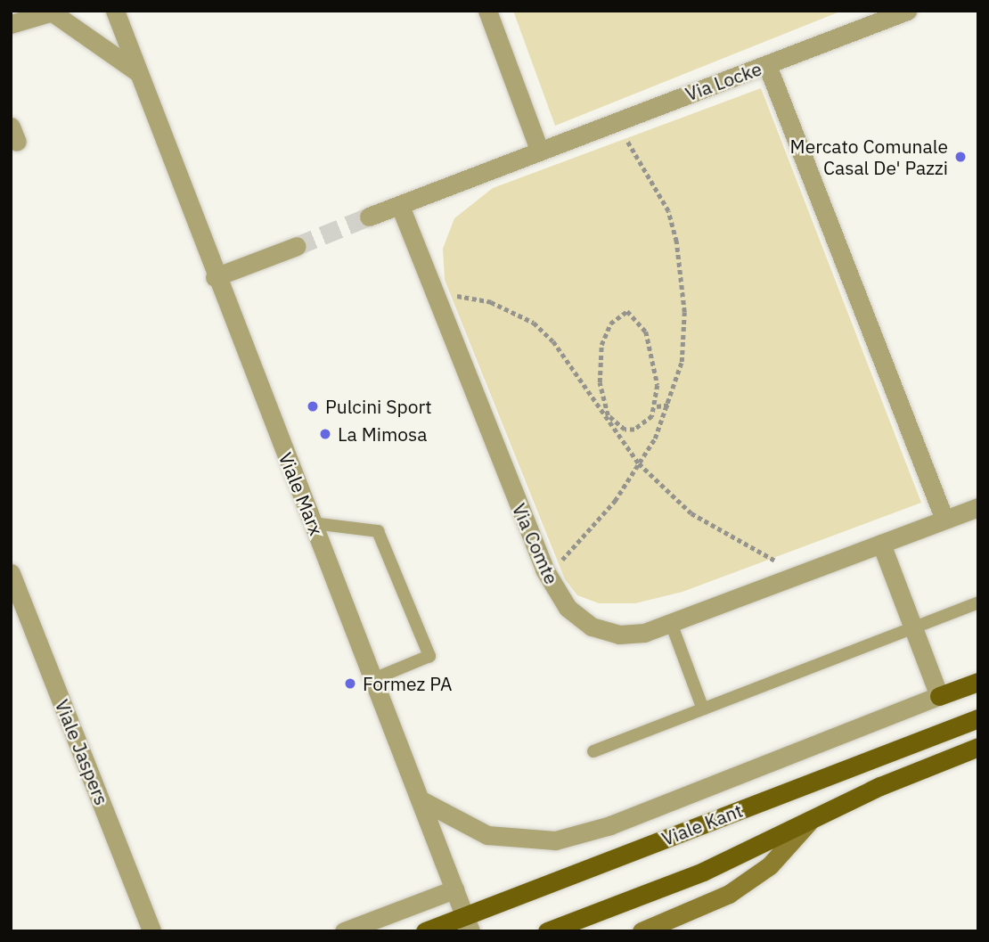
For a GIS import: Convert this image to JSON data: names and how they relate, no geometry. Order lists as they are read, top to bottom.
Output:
{
  "streets": {
    "main road": ["Viale Kant"],
    "street": [
      "Via Locke",
      "Viale Marx",
      "Via Comte",
      "Viale Jaspers"
    ]
  },
  "crossings": [
    ["Via Locke", "Via Comte"],
    ["Viale Marx", "Viale Kant"]
  ],
  "places": [
    "Mercato Comunale Casal De' Pazzi",
    "Pulcini Sport",
    "La Mimosa",
    "Formez PA"
  ]
}
